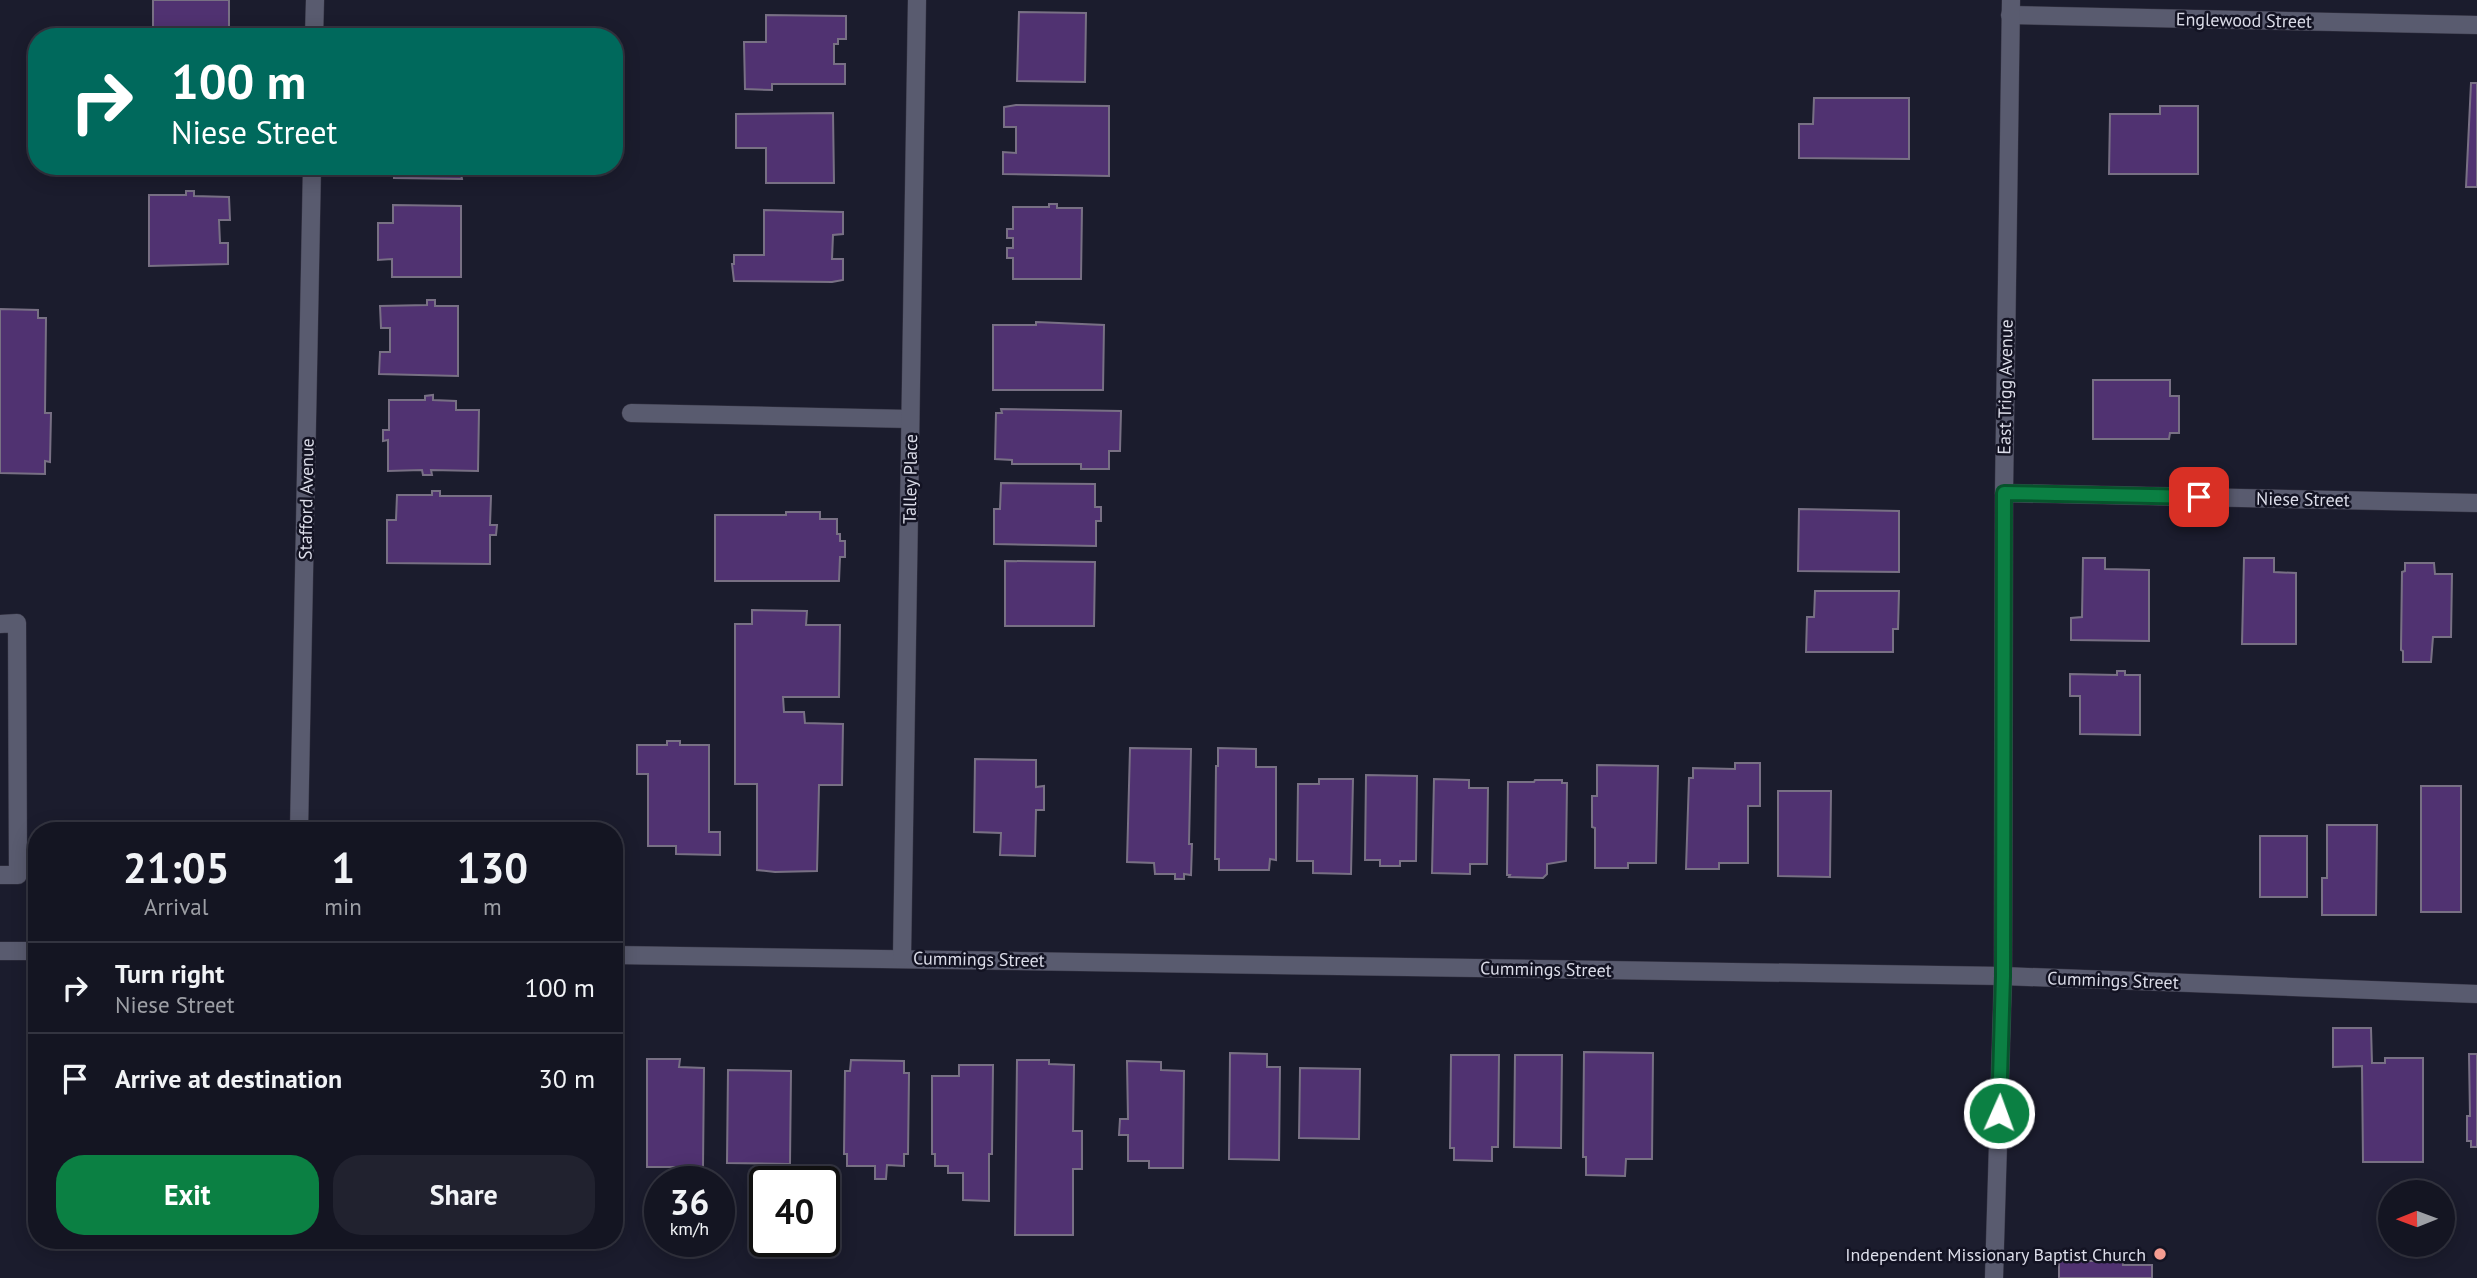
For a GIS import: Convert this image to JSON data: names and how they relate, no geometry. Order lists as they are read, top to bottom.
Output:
{
  "streets": {
    "street": [
      "Englewood Street",
      "East Trigg Avenue",
      "Talley Place",
      "Stafford Avenue",
      "Niese Street",
      "Cummings Street"
    ]
  },
  "crossings": [
    ["Englewood Street", "East Trigg Avenue"],
    ["East Trigg Avenue", "Niese Street"],
    ["East Trigg Avenue", "Cummings Street"],
    ["Talley Place", "Cummings Street"]
  ],
  "places": ["Independent Missionary Baptist Church"],
  "north": "left",
  "page": {
    "turn": ["100 m", "Niese Street"],
    "eta": [
      "21:05",
      "Arrival",
      "1",
      "min",
      "130",
      "m"
    ],
    "list": [
      {
        "name": "Turn right",
        "note": "Niese Street",
        "value": "100 m"
      },
      {
        "name": "Arrive at destination",
        "value": "30 m"
      }
    ],
    "buttons": ["Exit", "Share"],
    "speed": "36 km/h",
    "limit": "40"
  }
}
